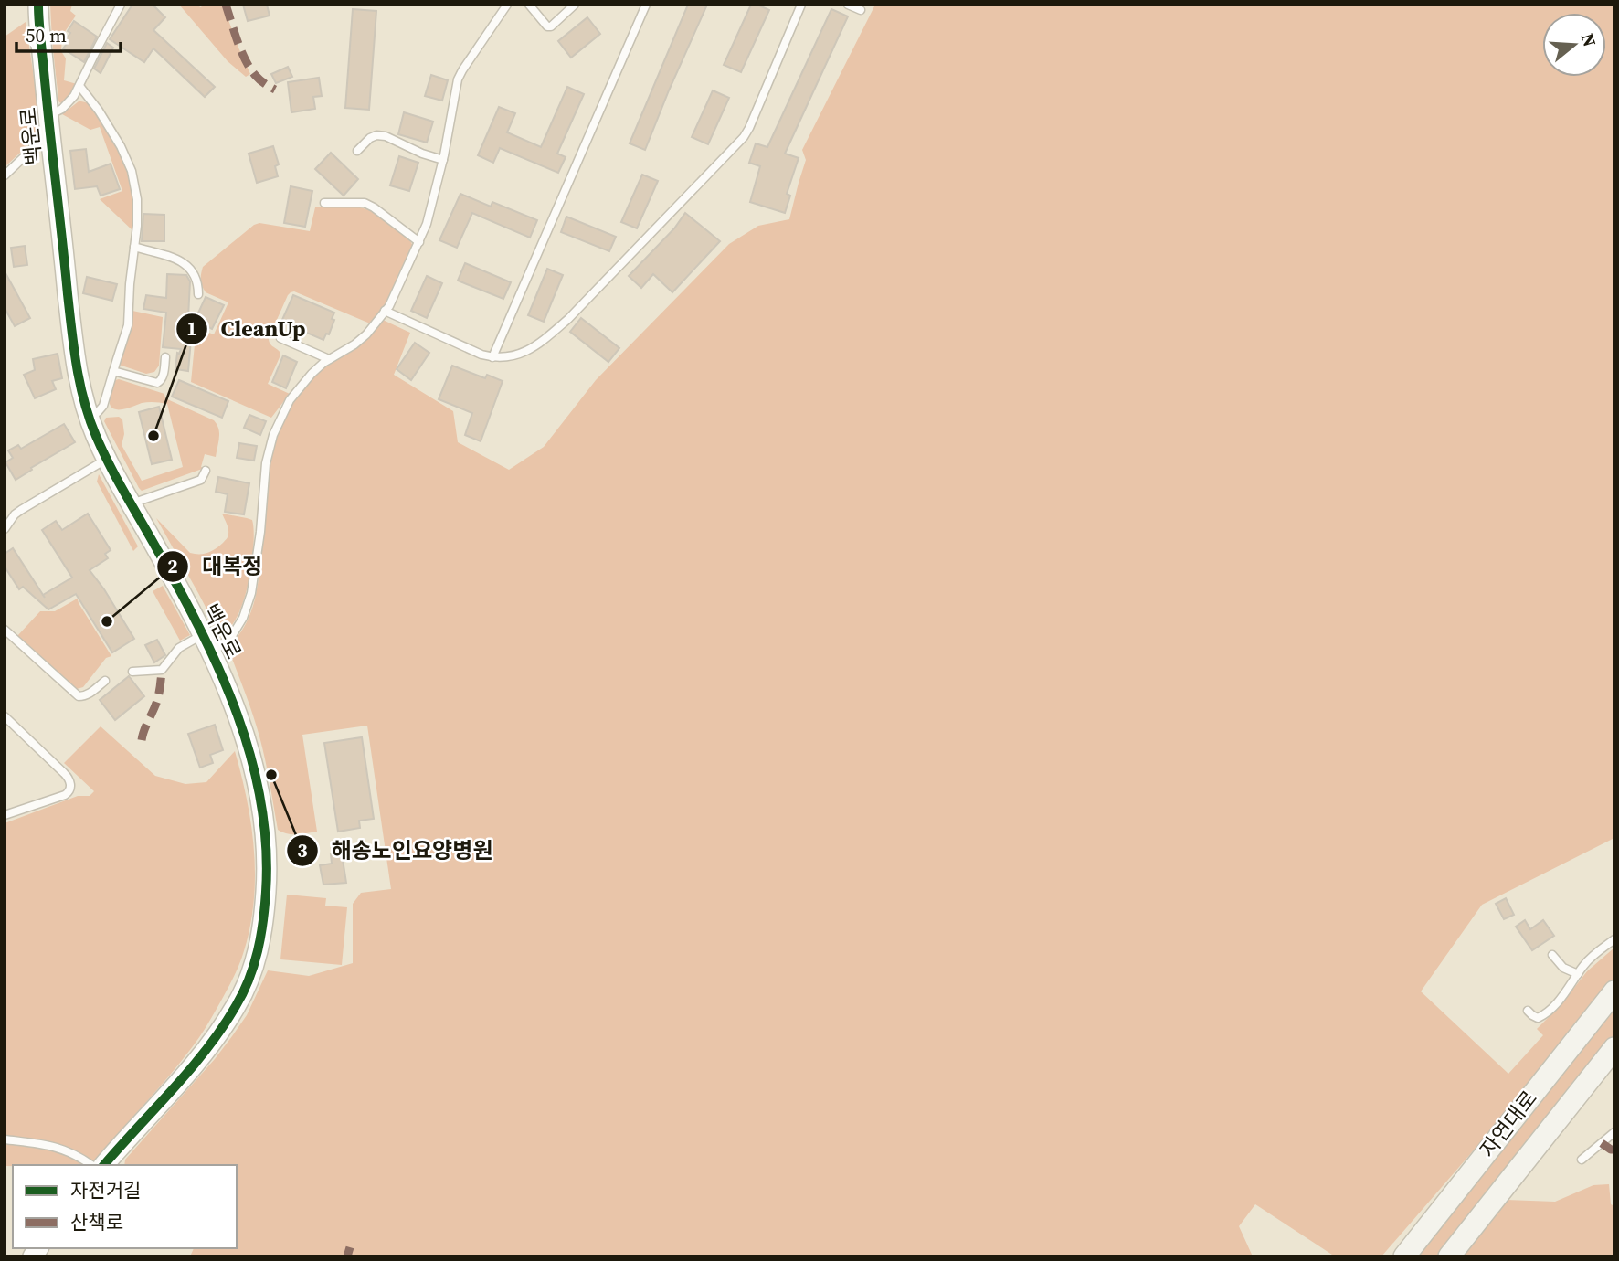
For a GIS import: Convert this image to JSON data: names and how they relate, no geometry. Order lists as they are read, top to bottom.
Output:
{
  "streets": {
    "main road": ["자연대로"],
    "street": ["백운로"]
  },
  "places": ["CleanUp", "대복정", "해송노인요양병원"],
  "legend": ["자전거길", "산책로"],
  "scale_bar": "50 m",
  "north": "right"
}
